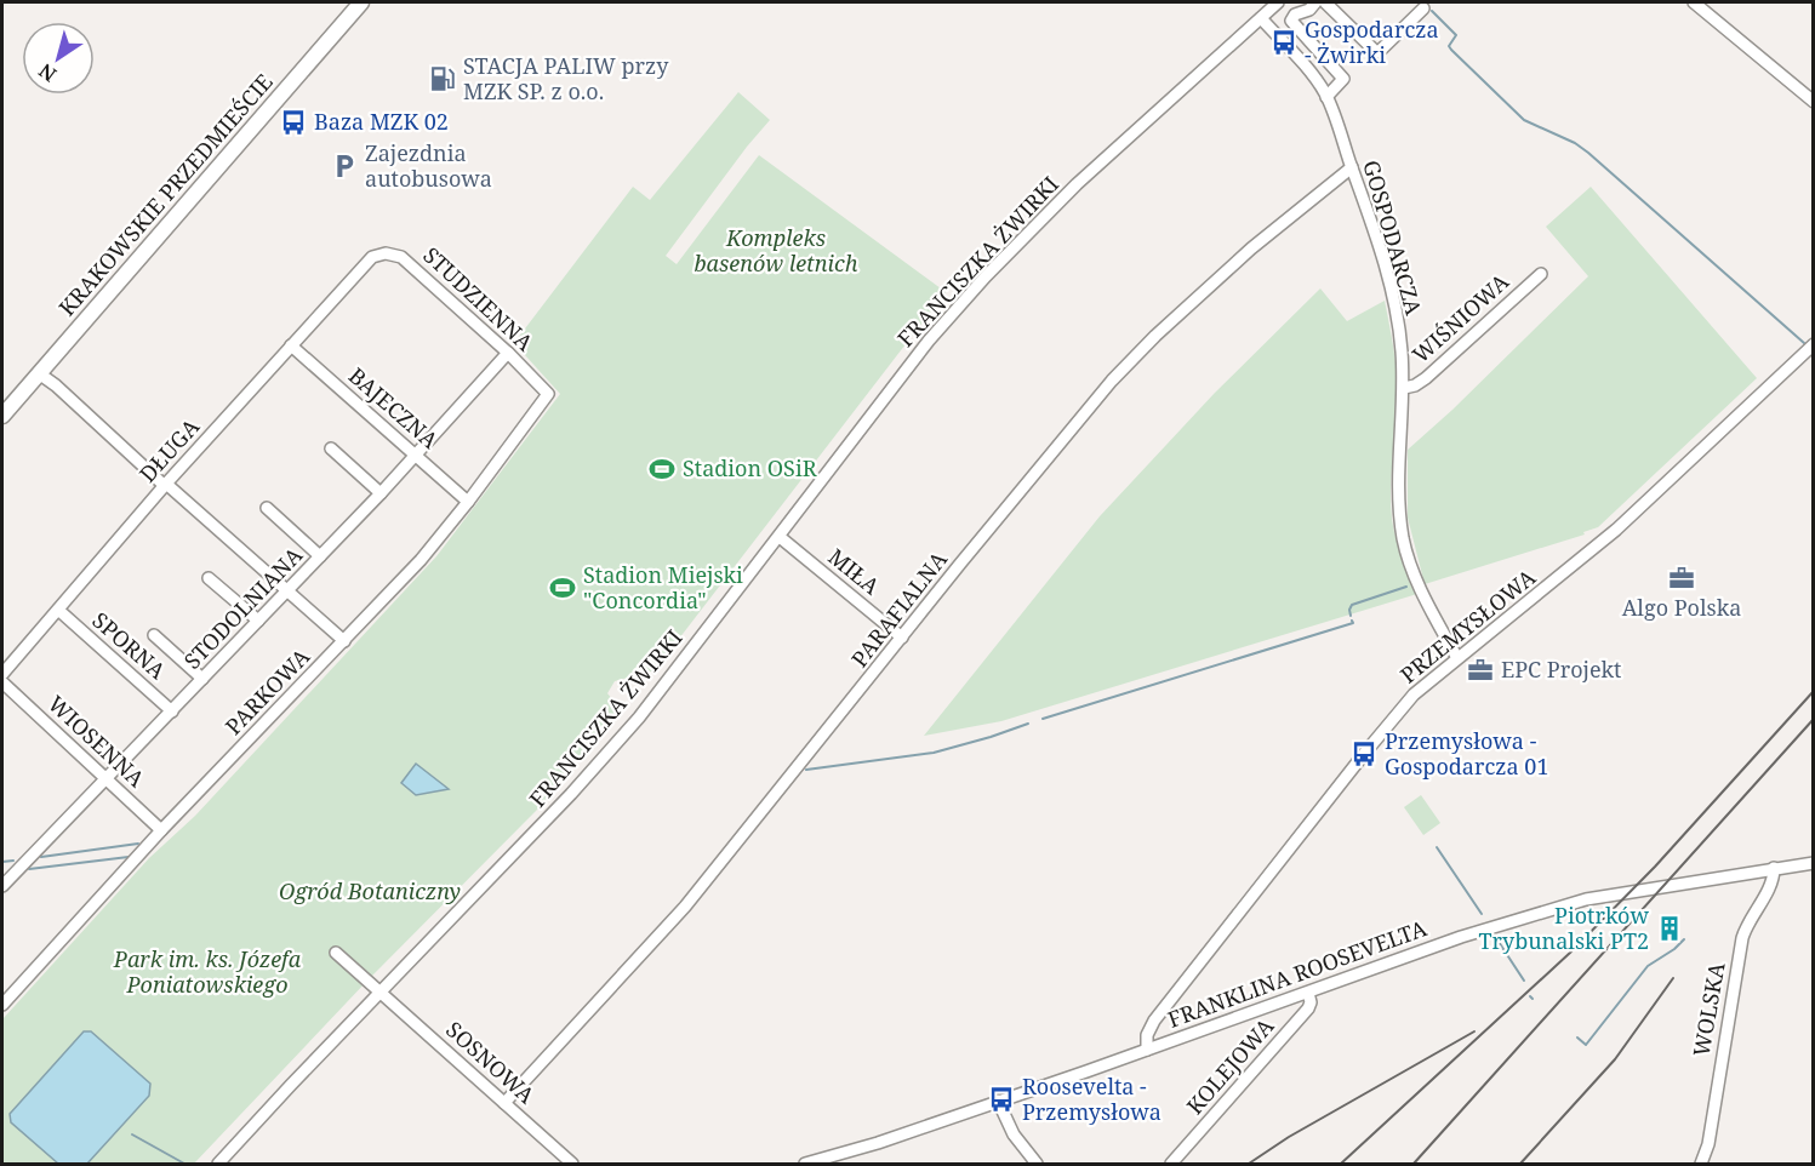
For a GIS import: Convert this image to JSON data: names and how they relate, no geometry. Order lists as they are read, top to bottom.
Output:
{
  "streets": {
    "main road": ["KRAKOWSKIE PRZEDMIEŚCIE"],
    "street": [
      "GOSPODARCZA",
      "FRANCISZKA ŻWIRKI",
      "STUDZIENNA",
      "WIŚNIOWA",
      "BAJECZNA",
      "DŁUGA",
      "MIŁA",
      "STODOLNIANA",
      "PARAFIALNA",
      "PRZEMYSŁOWA",
      "SPORNA",
      "PARKOWA",
      "WIOSENNA",
      "FRANKLINA ROOSEVELTA",
      "WOLSKA",
      "SOSNOWA",
      "KOLEJOWA"
    ]
  },
  "crossings": [
    ["GOSPODARCZA", "FRANCISZKA ŻWIRKI"],
    ["GOSPODARCZA", "WIŚNIOWA"],
    ["GOSPODARCZA", "PARAFIALNA"],
    ["GOSPODARCZA", "PRZEMYSŁOWA"],
    ["FRANCISZKA ŻWIRKI", "MIŁA"],
    ["FRANCISZKA ŻWIRKI", "SOSNOWA"],
    ["STUDZIENNA", "DŁUGA"],
    ["STUDZIENNA", "STODOLNIANA"],
    ["STUDZIENNA", "PARKOWA"],
    ["BAJECZNA", "DŁUGA"],
    ["BAJECZNA", "STODOLNIANA"],
    ["BAJECZNA", "PARKOWA"],
    ["DŁUGA", "SPORNA"],
    ["MIŁA", "PARAFIALNA"],
    ["STODOLNIANA", "SPORNA"],
    ["STODOLNIANA", "WIOSENNA"],
    ["PARAFIALNA", "SOSNOWA"],
    ["PRZEMYSŁOWA", "FRANKLINA ROOSEVELTA"],
    ["PARKOWA", "WIOSENNA"],
    ["FRANKLINA ROOSEVELTA", "WOLSKA"],
    ["FRANKLINA ROOSEVELTA", "KOLEJOWA"]
  ],
  "parks": ["Kompleks basenów letnich", "Ogród Botaniczny", "Park im. ks. Józefa Poniatowskiego"],
  "places": {
    "bus stop": [
      "Gospodarcza - Żwirki",
      "Baza MZK 02",
      "Przemysłowa - Gospodarcza 01",
      "Roosevelta - Przemysłowa"
    ],
    "fuel station": ["STACJA PALIW przy MZK SP. z o.o."],
    "parking": ["Zajezdnia autobusowa"],
    "sports": ["Stadion OSiR", "Stadion Miejski \"Concordia\""],
    "office": ["Algo Polska", "EPC Projekt"],
    "building": ["Piotrków Trybunalski PT2"]
  },
  "north": "bottom left"
}
